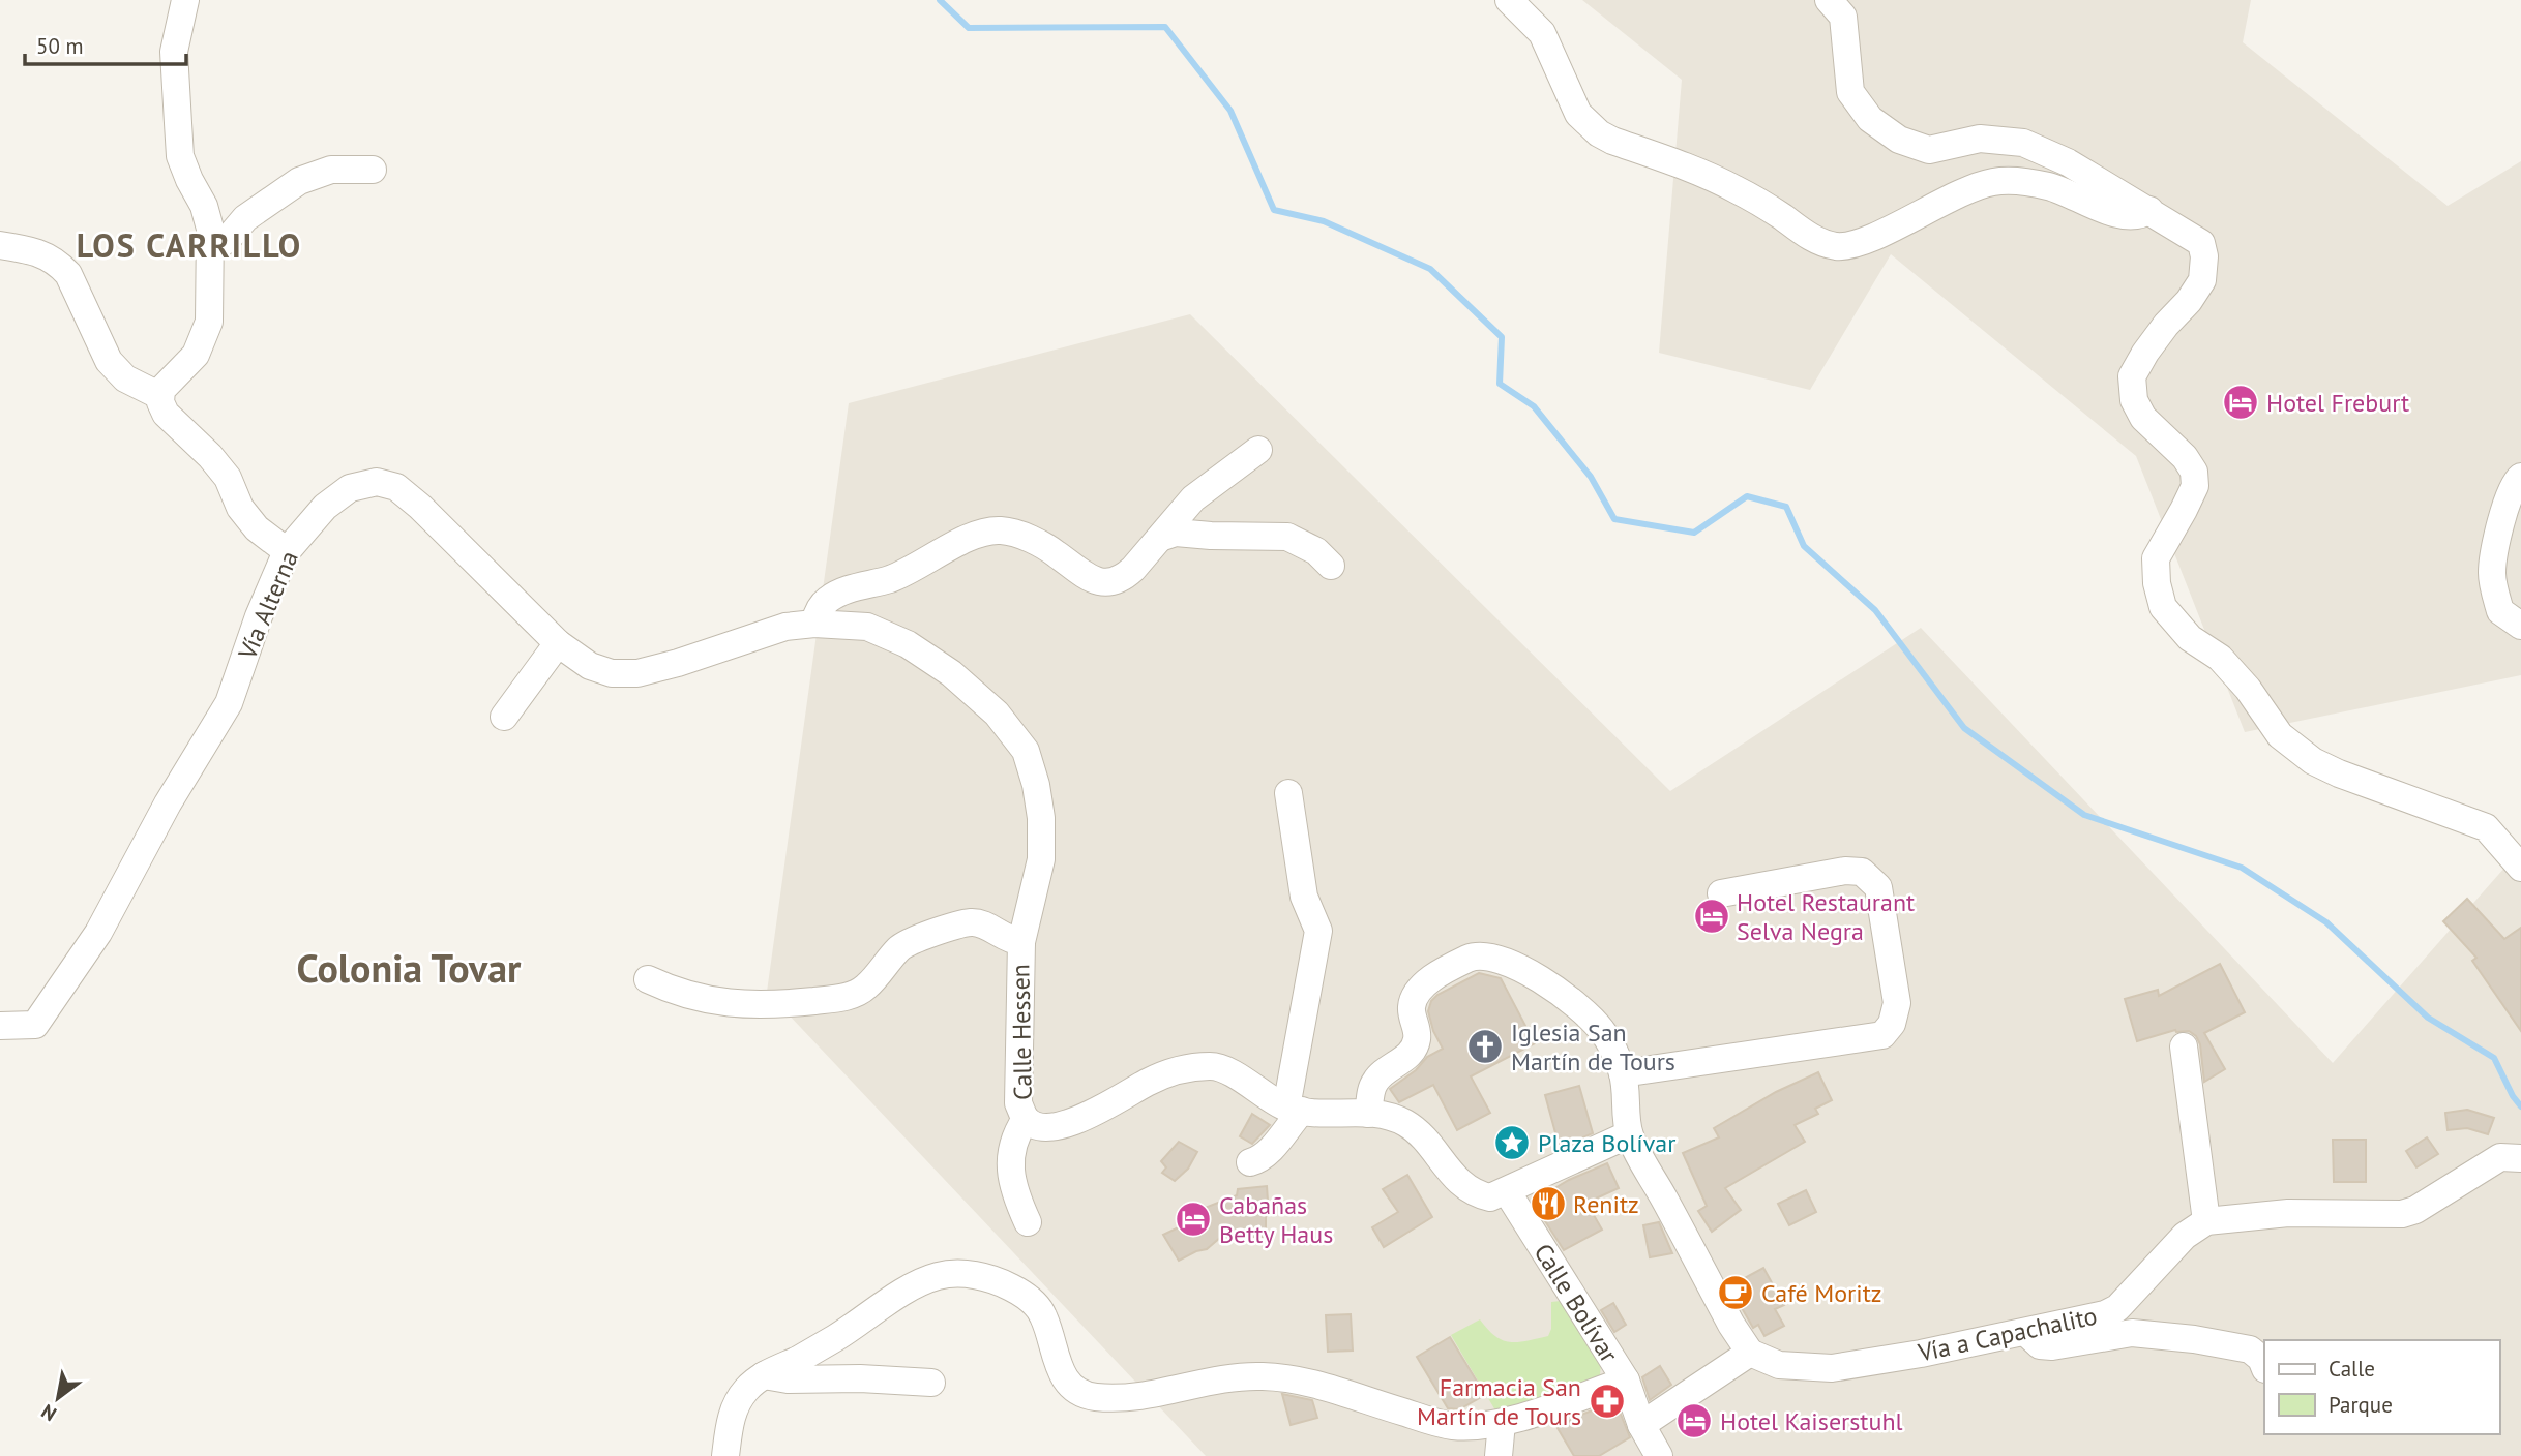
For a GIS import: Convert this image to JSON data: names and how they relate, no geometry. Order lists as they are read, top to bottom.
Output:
{
  "streets": {
    "street": [
      "Vía Alterna",
      "Calle Hessen",
      "Calle Bolívar",
      "Vía a Capachalito"
    ]
  },
  "crossings": [
    ["Vía Alterna", "Calle Hessen"],
    ["Calle Hessen", "Calle Bolívar"]
  ],
  "districts": ["LOS CARRILLO", "Colonia Tovar"],
  "places": {
    "hotel": [
      "Hotel Freburt",
      "Hotel Restaurant Selva Negra",
      "Cabañas Betty Haus",
      "Hotel Kaiserstuhl"
    ],
    "church": ["Iglesia San Martín de Tours"],
    "place": ["Plaza Bolívar"],
    "restaurant": ["Renitz"],
    "cafe": ["Café Moritz"],
    "pharmacy": ["Farmacia San Martín de Tours"]
  },
  "legend": ["Calle", "Parque"],
  "scale_bar": "50 m",
  "north": "bottom left"
}
